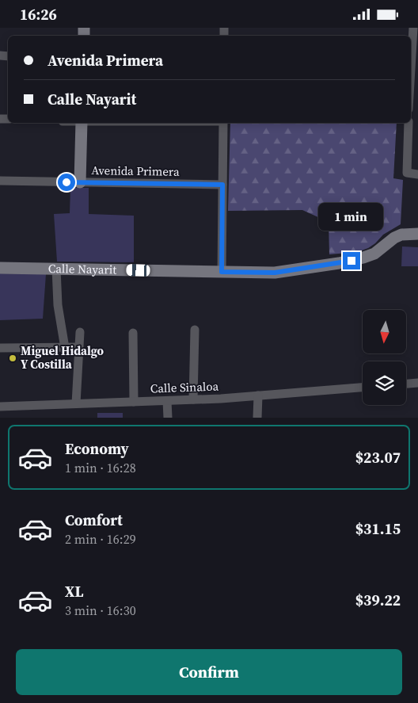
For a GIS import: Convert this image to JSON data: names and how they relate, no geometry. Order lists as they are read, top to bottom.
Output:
{
  "streets": {
    "street": ["Avenida Primera", "Calle Nayarit", "Calle Sinaloa"]
  },
  "places": ["Miguel Hidalgo Y Costilla"],
  "north": "bottom",
  "page": {
    "status": "16:26",
    "banner": ["Avenida Primera", "Calle Nayarit"],
    "bubble": "1 min",
    "list": [
      {
        "name": "Economy",
        "note": "1 min · 16:28",
        "value": "$23.07"
      },
      {
        "name": "Comfort",
        "note": "2 min · 16:29",
        "value": "$31.15"
      },
      {
        "name": "XL",
        "note": "3 min · 16:30",
        "value": "$39.22"
      }
    ],
    "buttons": "Confirm"
  }
}
